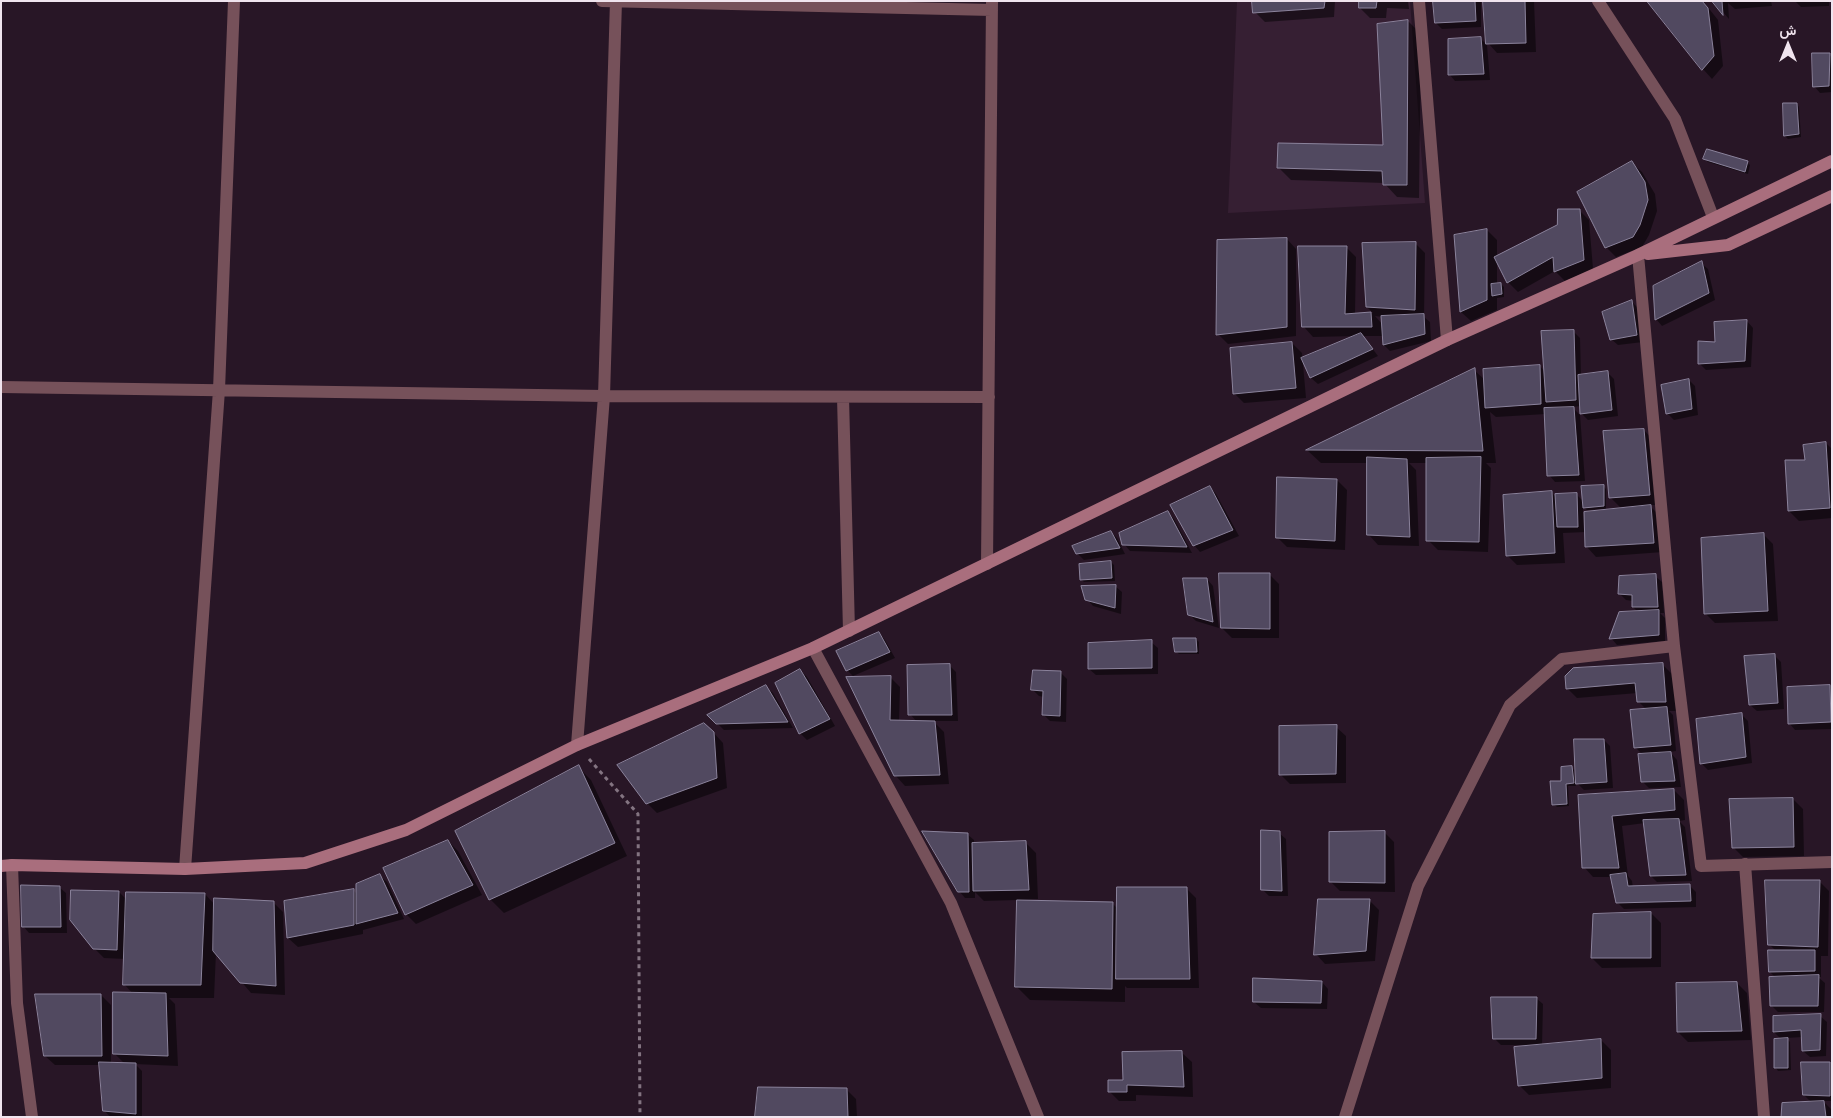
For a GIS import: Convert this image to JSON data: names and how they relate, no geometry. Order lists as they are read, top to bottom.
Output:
{
  "north": "top"
}
